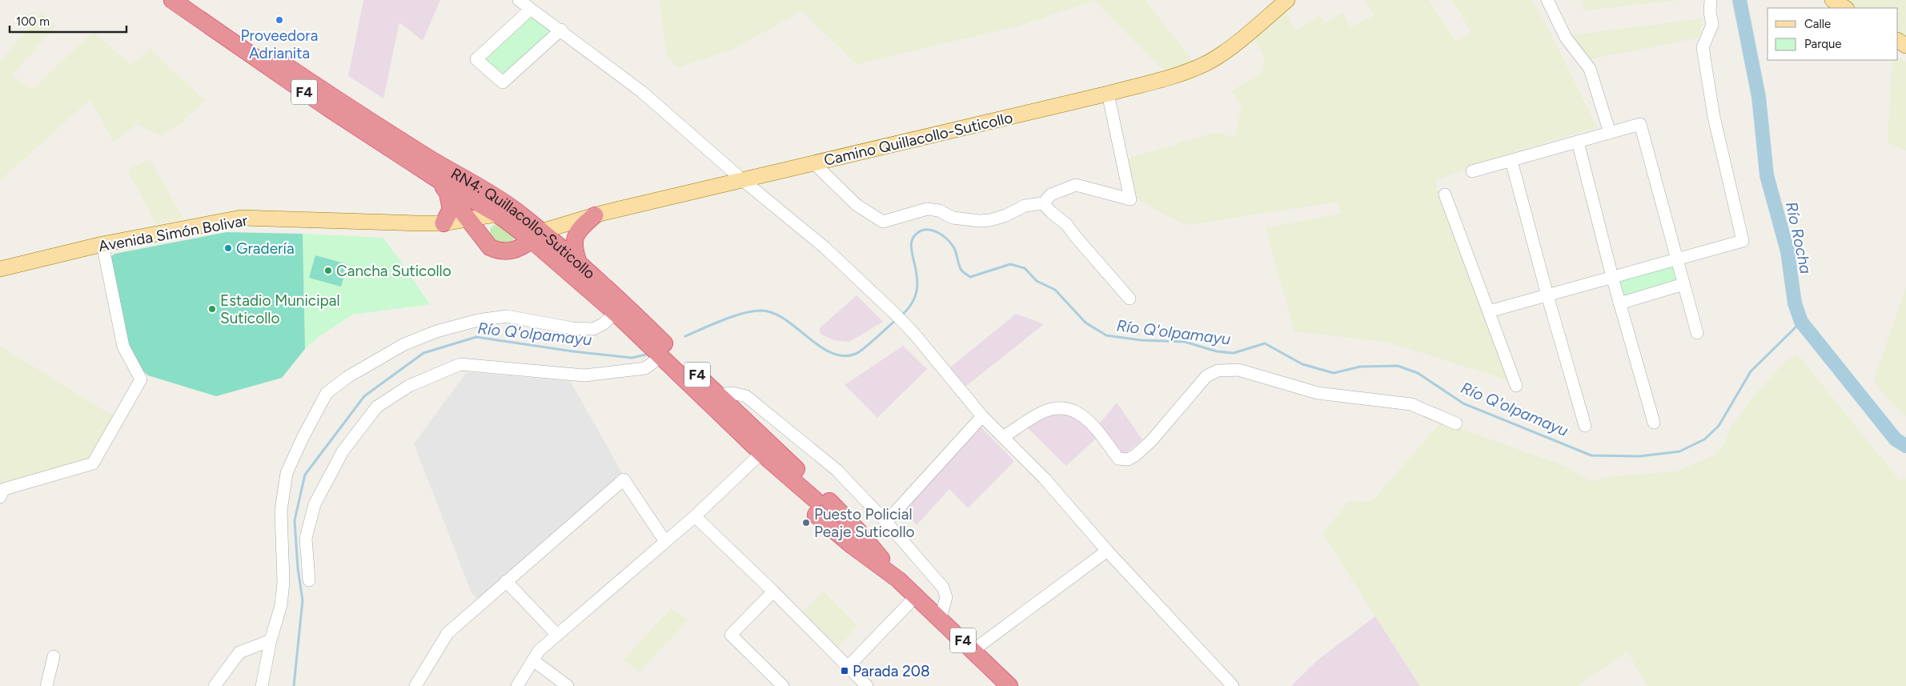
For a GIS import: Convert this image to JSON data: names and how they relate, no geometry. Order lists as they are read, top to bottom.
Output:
{
  "streets": {
    "highway": ["F4", "RN4: Quillacollo-Suticollo"],
    "main road": ["Camino Quillacollo-Suticollo", "Avenida Simón Bolivar"]
  },
  "crossings": [
    ["F4", "RN4: Quillacollo-Suticollo"],
    ["Camino Quillacollo-Suticollo", "RN4: Quillacollo-Suticollo"],
    ["RN4: Quillacollo-Suticollo", "Avenida Simón Bolivar"]
  ],
  "water": ["Río Rocha", "Río Q'olpamayu"],
  "places": {
    "other": [
      "Proveedora Adrianita",
      "Gradería",
      "Cancha Suticollo",
      "Estadio Municipal Suticollo",
      "Puesto Policial Peaje Suticollo"
    ],
    "transit": ["Parada 208"]
  },
  "legend": ["Calle", "Parque"],
  "scale_bar": "100 m"
}
